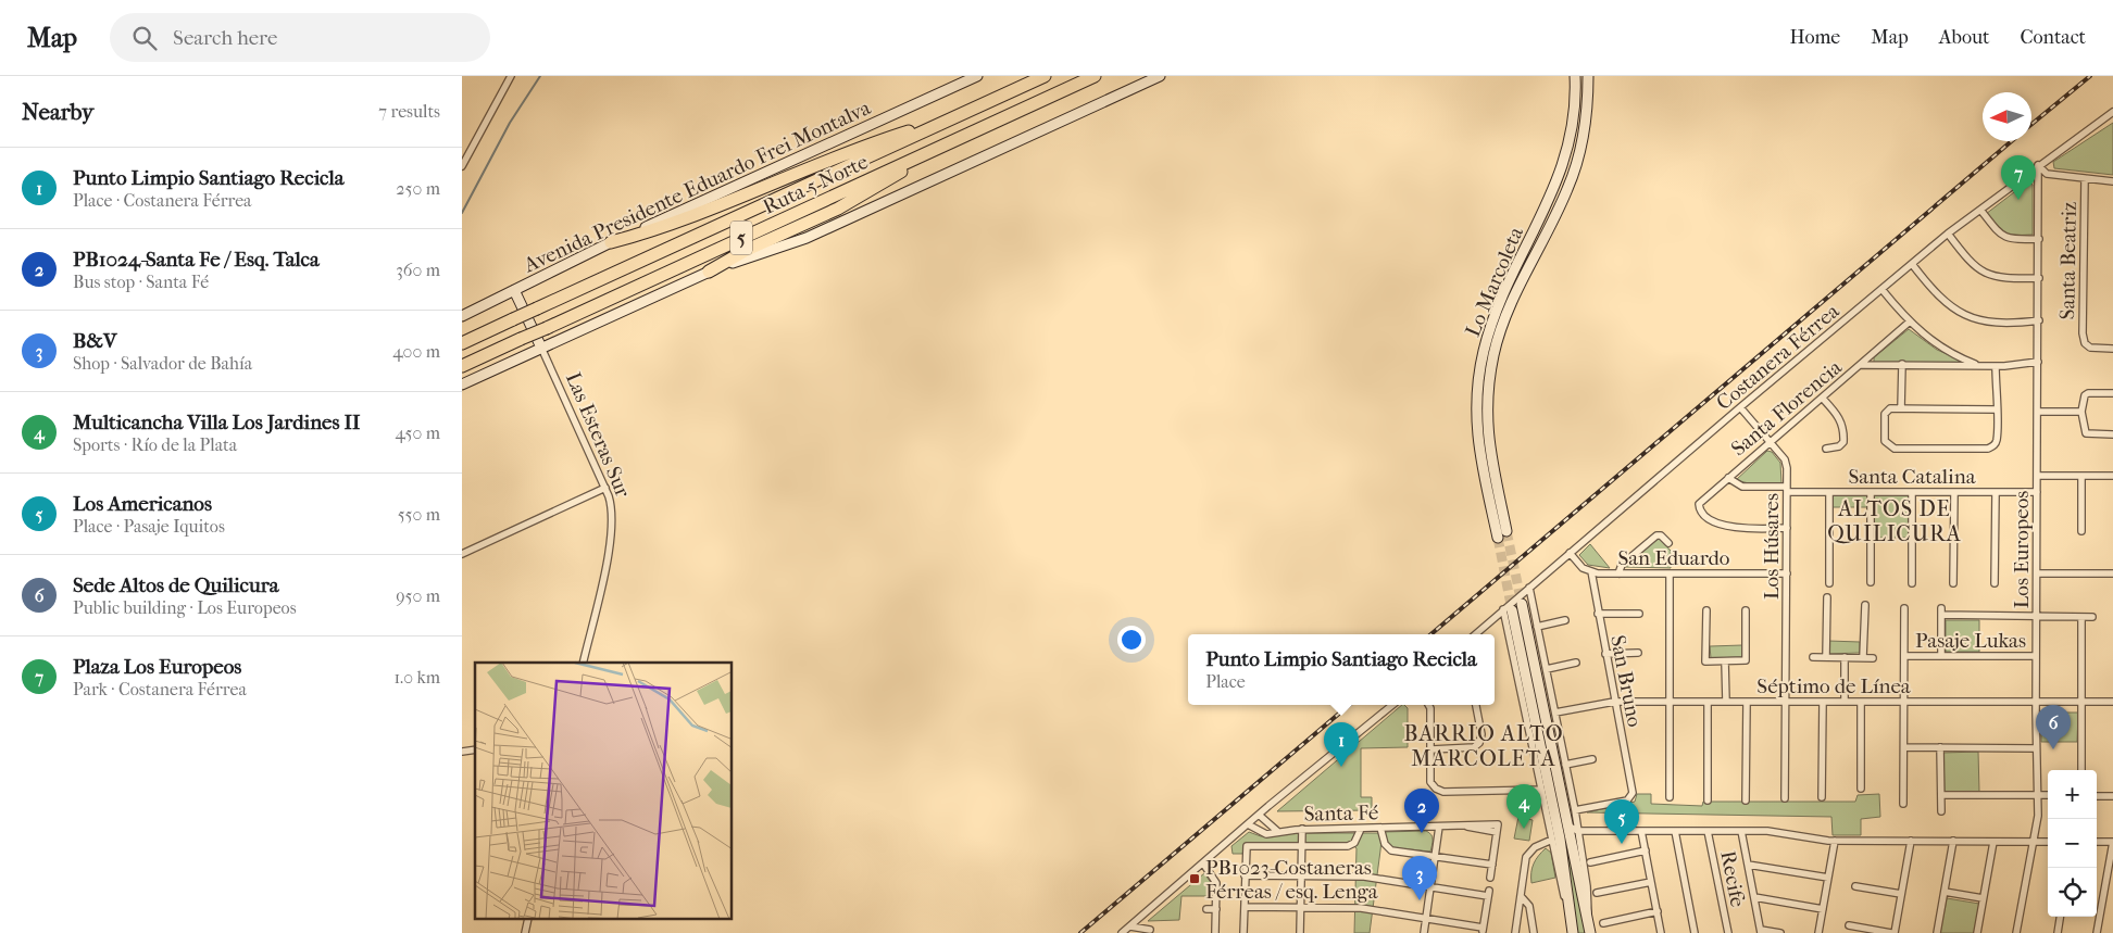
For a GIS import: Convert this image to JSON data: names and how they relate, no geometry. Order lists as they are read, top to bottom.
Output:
{
  "streets": {
    "highway": ["Ruta 5 Norte", "5"],
    "main road": ["Avenida Presidente Eduardo Frei Montalva", "Lo Marcoleta", "Las Esteras Sur"],
    "street": [
      "Santa Beatriz",
      "Costanera Férrea",
      "Santa Florencia",
      "Santa Catalina",
      "Los Húsares",
      "Los Europeos",
      "San Eduardo",
      "Pasaje Lukas",
      "San Bruno",
      "Séptimo de Línea",
      "Santa Fé",
      "Recife"
    ]
  },
  "crossings": [
    ["Avenida Presidente Eduardo Frei Montalva", "Las Esteras Sur"],
    ["Costanera Férrea", "Los Húsares"],
    ["Costanera Férrea", "Los Europeos"],
    ["Costanera Férrea", "San Eduardo"],
    ["Santa Florencia", "Santa Catalina"],
    ["Santa Florencia", "Los Húsares"],
    ["Santa Florencia", "Los Europeos"],
    ["Santa Catalina", "Los Húsares"],
    ["Santa Catalina", "Los Europeos"],
    ["Los Húsares", "San Eduardo"],
    ["Los Húsares", "Séptimo de Línea"],
    ["Los Europeos", "Pasaje Lukas"],
    ["Los Europeos", "Séptimo de Línea"],
    ["San Eduardo", "San Bruno"],
    ["San Bruno", "Séptimo de Línea"]
  ],
  "districts": ["ALTOS DE QUILICURA", "BARRIO ALTO MARCOLETA"],
  "places": {
    "transit": ["PB1023-Costaneras Férreas / esq. Lenga"]
  },
  "north": "left",
  "page": {
    "header": "Map",
    "search": "Search here",
    "nav": [
      "Home",
      "Map",
      "About",
      "Contact"
    ],
    "heading": ["Nearby", "7 results"],
    "list": [
      {
        "mark": "1",
        "name": "Punto Limpio Santiago Recicla",
        "note": "Place · Costanera Férrea",
        "value": "250 m"
      },
      {
        "mark": "2",
        "name": "PB1024-Santa Fe / Esq. Talca",
        "note": "Bus stop · Santa Fé",
        "value": "360 m"
      },
      {
        "mark": "3",
        "name": "B&V",
        "note": "Shop · Salvador de Bahía",
        "value": "400 m"
      },
      {
        "mark": "4",
        "name": "Multicancha Villa Los Jardines II",
        "note": "Sports · Río de la Plata",
        "value": "450 m"
      },
      {
        "mark": "5",
        "name": "Los Americanos",
        "note": "Place · Pasaje Iquitos",
        "value": "550 m"
      },
      {
        "mark": "6",
        "name": "Sede Altos de Quilicura",
        "note": "Public building · Los Europeos",
        "value": "950 m"
      },
      {
        "mark": "7",
        "name": "Plaza Los Europeos",
        "note": "Park · Costanera Férrea",
        "value": "1.0 km"
      }
    ],
    "pins": [
      "7",
      "6",
      "1",
      "4",
      "2",
      "5",
      "3"
    ],
    "popup": ["Punto Limpio Santiago Recicla", "Place"],
    "map_buttons": ["+", "−"]
  }
}
